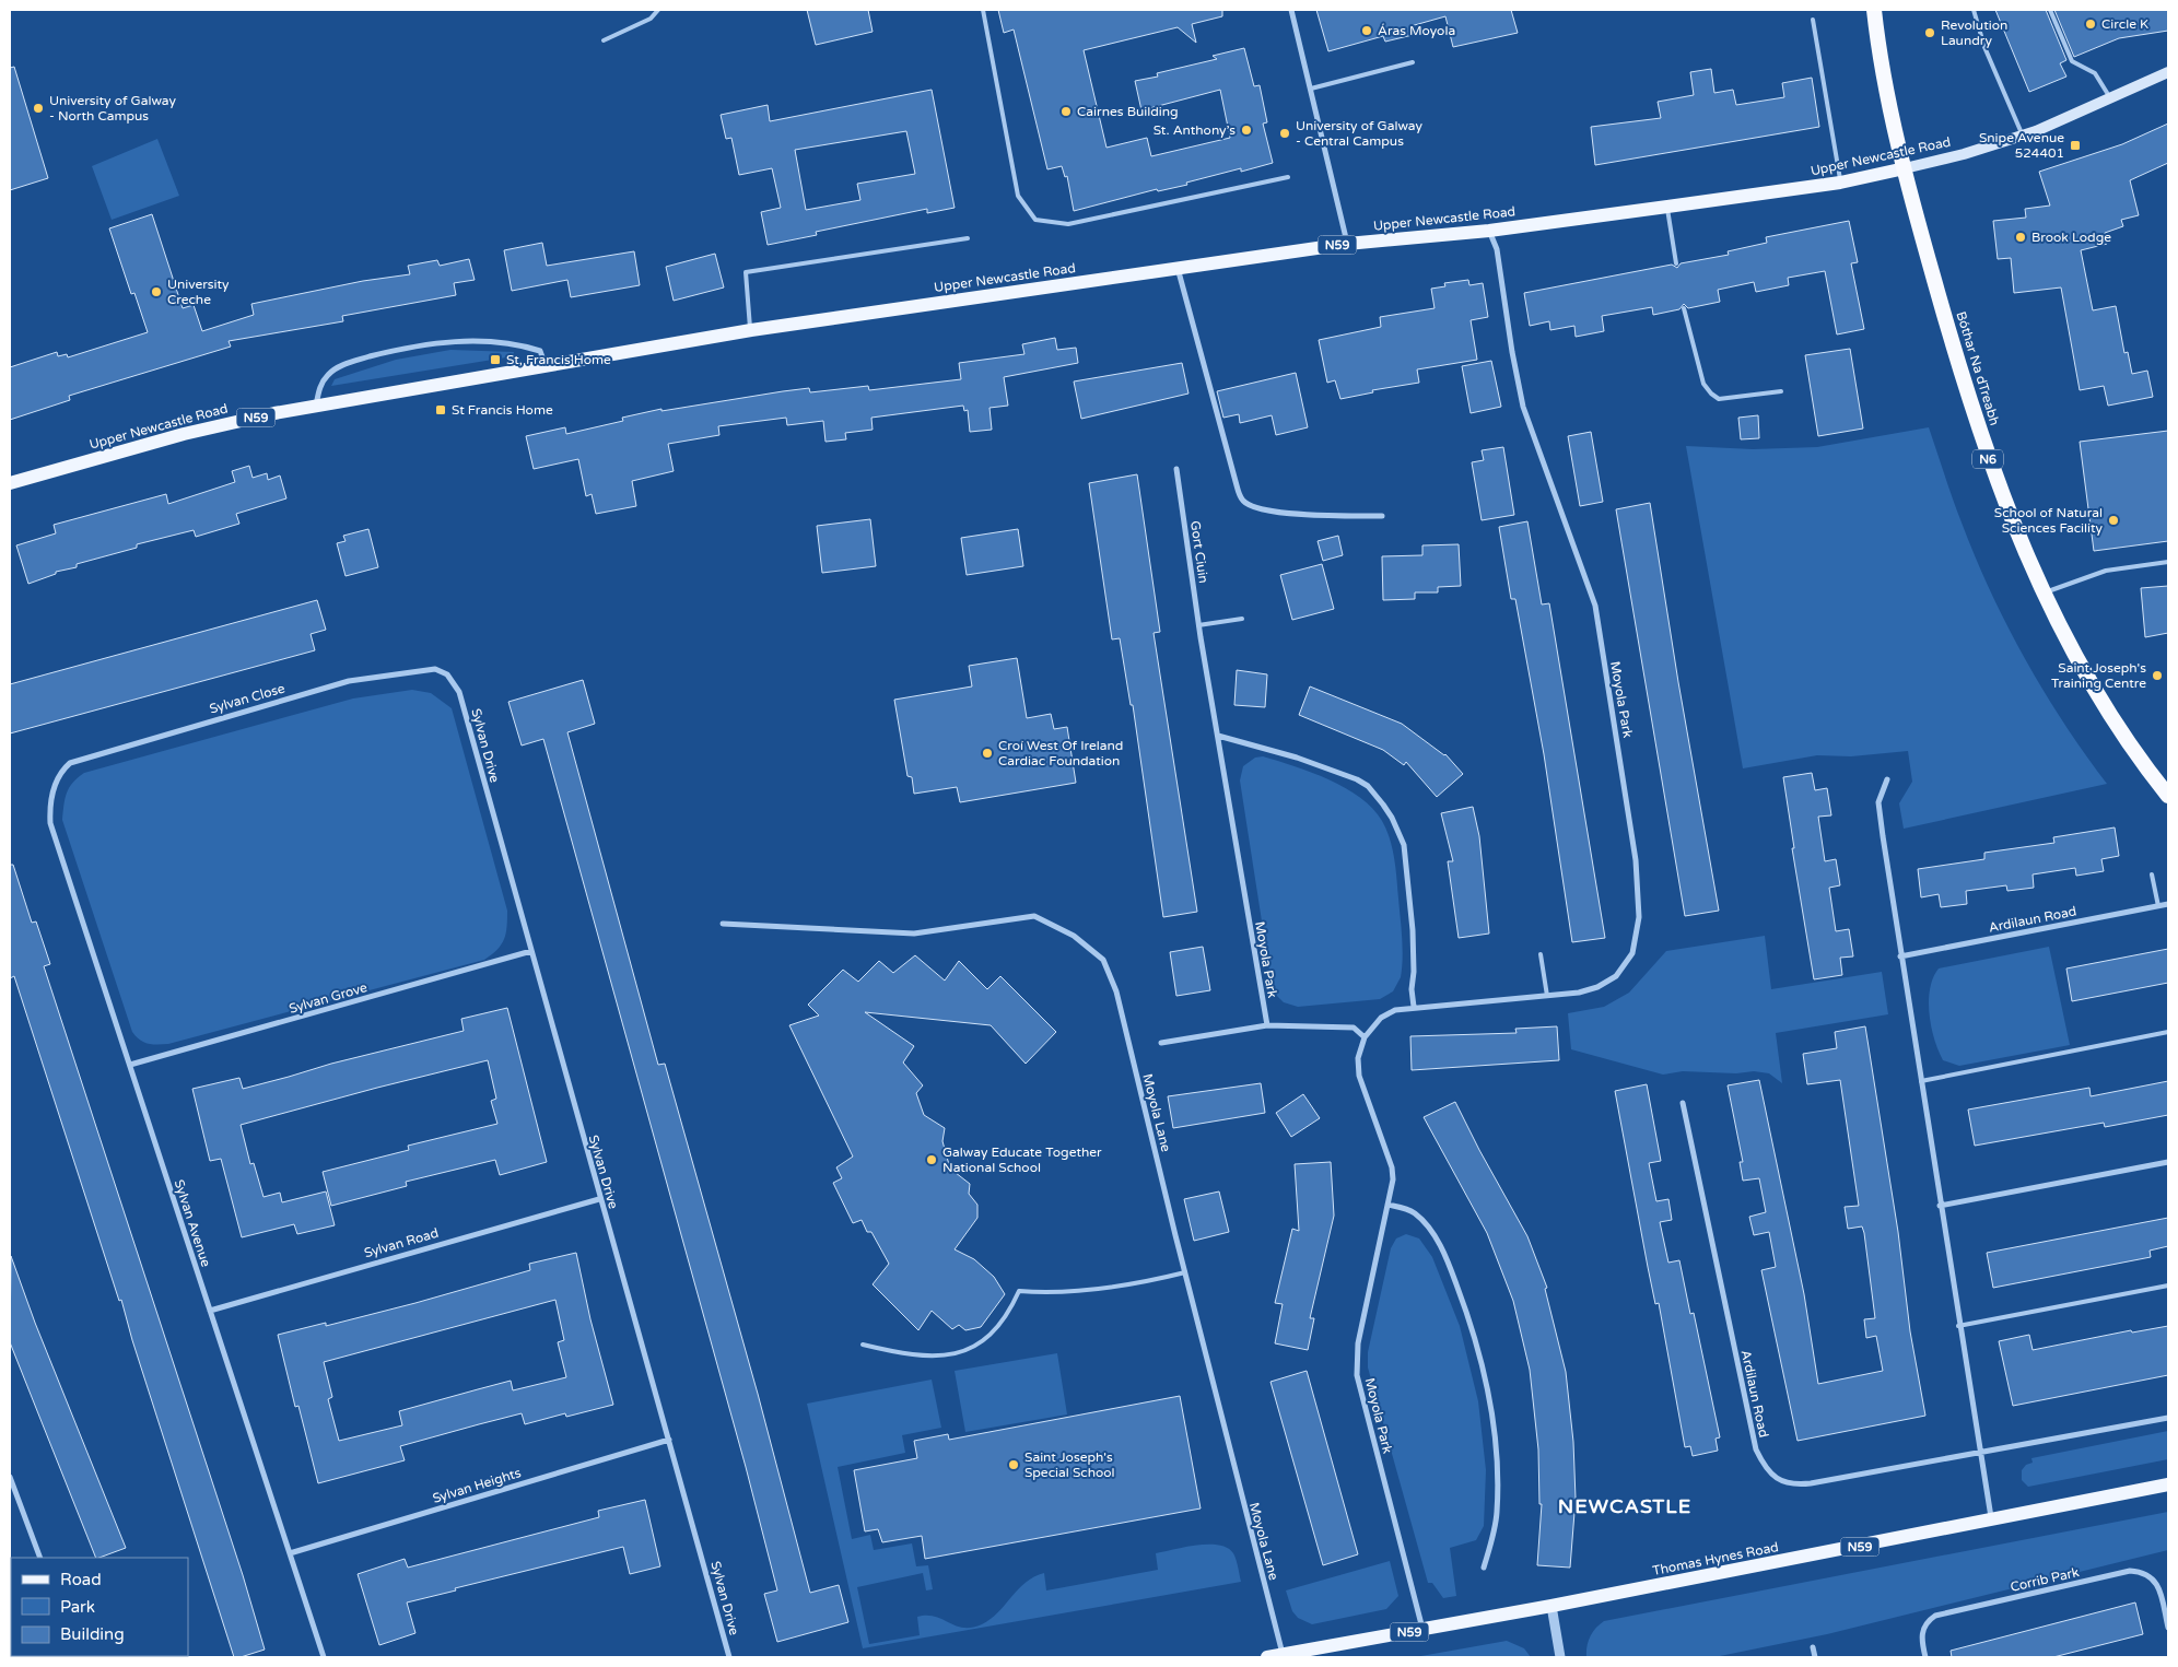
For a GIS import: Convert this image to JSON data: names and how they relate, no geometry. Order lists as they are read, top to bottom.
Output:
{
  "streets": {
    "highway": ["Bóthar Na dTreabh", "N6"],
    "main road": ["Upper Newcastle Road", "N59", "Thomas Hynes Road"],
    "street": [
      "Gort Ciuin",
      "Sylvan Close",
      "Moyola Park",
      "Sylvan Drive",
      "Ardilaun Road",
      "Sylvan Grove",
      "Moyola Lane",
      "Sylvan Avenue",
      "Sylvan Road",
      "Sylvan Heights",
      "Corrib Park"
    ]
  },
  "crossings": [
    ["Upper Newcastle Road", "Bóthar Na dTreabh"],
    ["Upper Newcastle Road", "Moyola Park"],
    ["Gort Ciuin", "Moyola Park"],
    ["Sylvan Close", "Sylvan Drive"],
    ["Sylvan Close", "Sylvan Avenue"],
    ["Moyola Park", "Thomas Hynes Road"],
    ["Sylvan Drive", "Sylvan Grove"],
    ["Sylvan Drive", "Sylvan Road"],
    ["Sylvan Drive", "Sylvan Heights"],
    ["Sylvan Grove", "Sylvan Avenue"],
    ["Moyola Lane", "Thomas Hynes Road"],
    ["Sylvan Avenue", "Sylvan Road"],
    ["Sylvan Avenue", "Sylvan Heights"]
  ],
  "districts": ["NEWCASTLE"],
  "places": {
    "other": [
      "Circle K",
      "Áras Moyola",
      "Revolution Laundry",
      "University of Galway - North Campus",
      "Cairnes Building",
      "St. Anthony’s",
      "University of Galway - Central Campus",
      "Brook Lodge",
      "University Creche",
      "School of Natural Sciences Facility",
      "Saint Joseph's Training Centre",
      "Croí West Of Ireland Cardiac Foundation",
      "Galway Educate Together National School",
      "Saint Joseph's Special School"
    ],
    "transit": ["Snipe Avenue 524401", "St, Francis Home", "St Francis Home"]
  },
  "legend": ["Road", "Park", "Building"]
}
